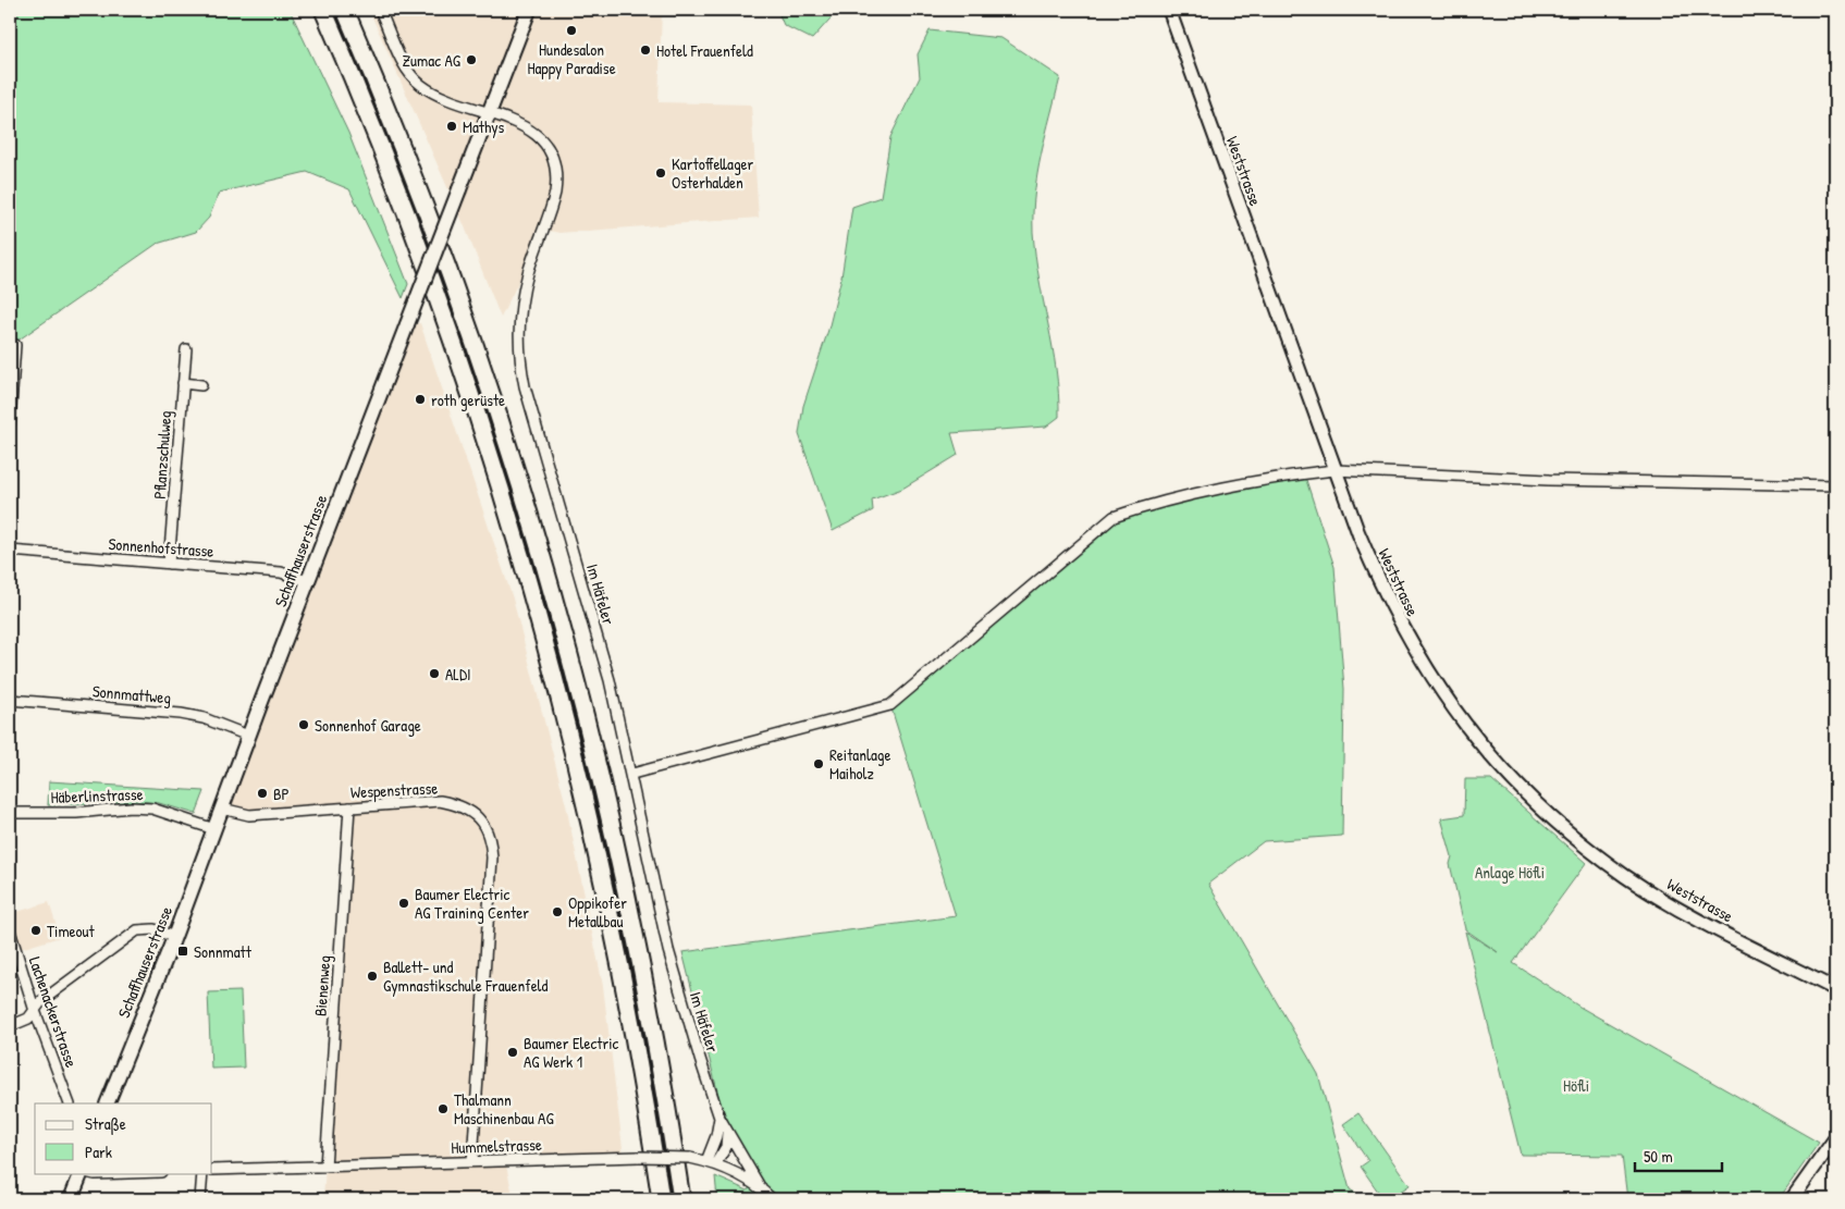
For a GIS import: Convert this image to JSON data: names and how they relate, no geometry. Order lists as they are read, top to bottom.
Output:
{
  "streets": {
    "main road": ["Weststrasse", "Schaffhauserstrasse"],
    "street": [
      "Pflanzschulweg",
      "Sonnenhofstrasse",
      "Im Häfeler",
      "Sonnmattweg",
      "Wespenstrasse",
      "Häberlinstrasse",
      "Bienenweg",
      "Lachenackerstrasse",
      "Hummelstrasse"
    ]
  },
  "crossings": [
    ["Pflanzschulweg", "Sonnenhofstrasse"],
    ["Sonnenhofstrasse", "Schaffhauserstrasse"],
    ["Schaffhauserstrasse", "Im Häfeler"],
    ["Schaffhauserstrasse", "Sonnmattweg"],
    ["Schaffhauserstrasse", "Wespenstrasse"],
    ["Schaffhauserstrasse", "Häberlinstrasse"],
    ["Im Häfeler", "Hummelstrasse"],
    ["Wespenstrasse", "Bienenweg"],
    ["Wespenstrasse", "Hummelstrasse"],
    ["Bienenweg", "Hummelstrasse"]
  ],
  "parks": ["Anlage Höfli", "Höfli"],
  "places": {
    "other": [
      "Hundesalon Happy Paradise",
      "Hotel Frauenfeld",
      "Zumac AG",
      "Mathys",
      "Kartoffellager Osterhalden",
      "roth gerüste",
      "ALDI",
      "Sonnenhof Garage",
      "Reitanlage Maiholz",
      "BP",
      "Baumer Electric AG Training Center",
      "Oppikofer Metallbau",
      "Timeout",
      "Ballett- und Gymnastikschule Frauenfeld",
      "Baumer Electric AG Werk 1",
      "Thalmann Maschinenbau AG"
    ],
    "transit": ["Sonnmatt"]
  },
  "legend": ["Straße", "Park"],
  "scale_bar": "50 m"
}
